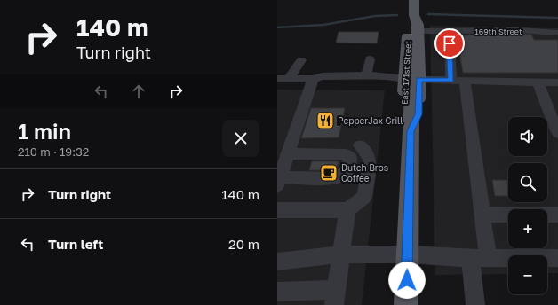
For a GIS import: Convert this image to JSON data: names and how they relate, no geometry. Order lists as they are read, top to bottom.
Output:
{
  "streets": {
    "main road": ["East 171st Street"],
    "street": ["169th Street"]
  },
  "crossings": [
    ["169th Street", "East 171st Street"]
  ],
  "places": {
    "restaurant": ["PepperJax Grill"],
    "cafe": ["Dutch Bros Coffee"]
  },
  "page": {
    "turn": ["140 m", "Turn right"],
    "heading": ["1 min", "210 m · 19:32"],
    "map_buttons": ["+", "−"],
    "list": [
      {
        "name": "Turn right",
        "value": "140 m"
      },
      {
        "name": "Turn left",
        "value": "20 m"
      }
    ]
  }
}
